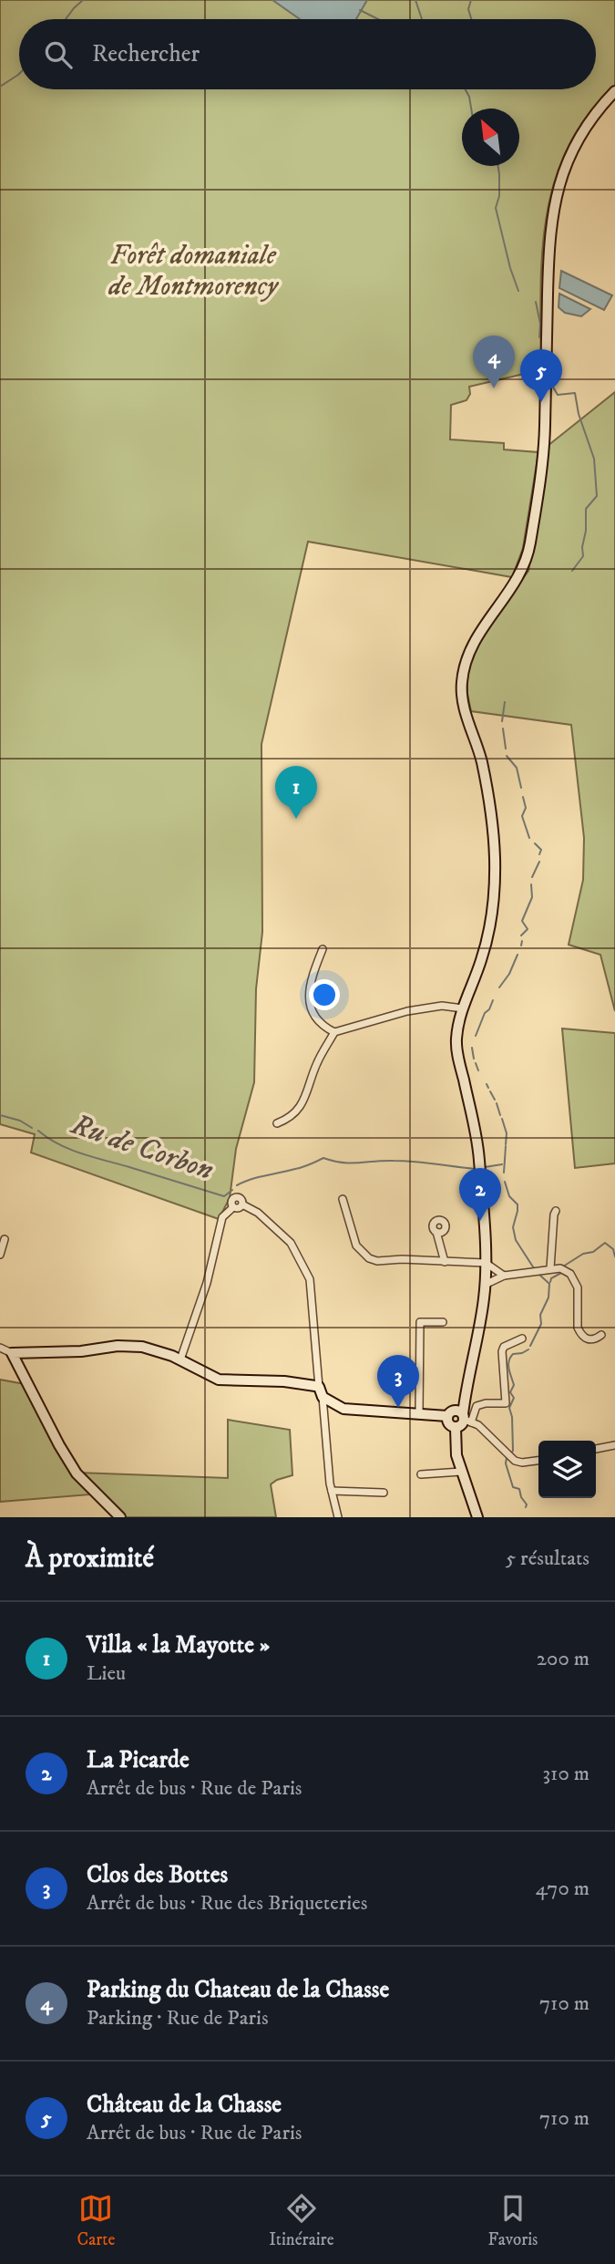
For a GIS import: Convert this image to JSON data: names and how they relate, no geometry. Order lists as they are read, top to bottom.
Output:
{
  "water": ["Ru de Corbon"],
  "parks": ["Forêt domaniale de Montmorency"],
  "north": "top left",
  "page": {
    "search": "Rechercher",
    "pins": [
      "4",
      "5",
      "1",
      "2",
      "3"
    ],
    "heading": ["À proximité", "5 résultats"],
    "list": [
      {
        "mark": "1",
        "name": "Villa « la Mayotte »",
        "note": "Lieu",
        "value": "200 m"
      },
      {
        "mark": "2",
        "name": "La Picarde",
        "note": "Arrêt de bus · Rue de Paris",
        "value": "310 m"
      },
      {
        "mark": "3",
        "name": "Clos des Bottes",
        "note": "Arrêt de bus · Rue des Briqueteries",
        "value": "470 m"
      },
      {
        "mark": "4",
        "name": "Parking du Chateau de la Chasse",
        "note": "Parking · Rue de Paris",
        "value": "710 m"
      },
      {
        "mark": "5",
        "name": "Château de la Chasse",
        "note": "Arrêt de bus · Rue de Paris",
        "value": "710 m"
      }
    ],
    "nav": ["Carte", "Itinéraire", "Favoris"]
  }
}
